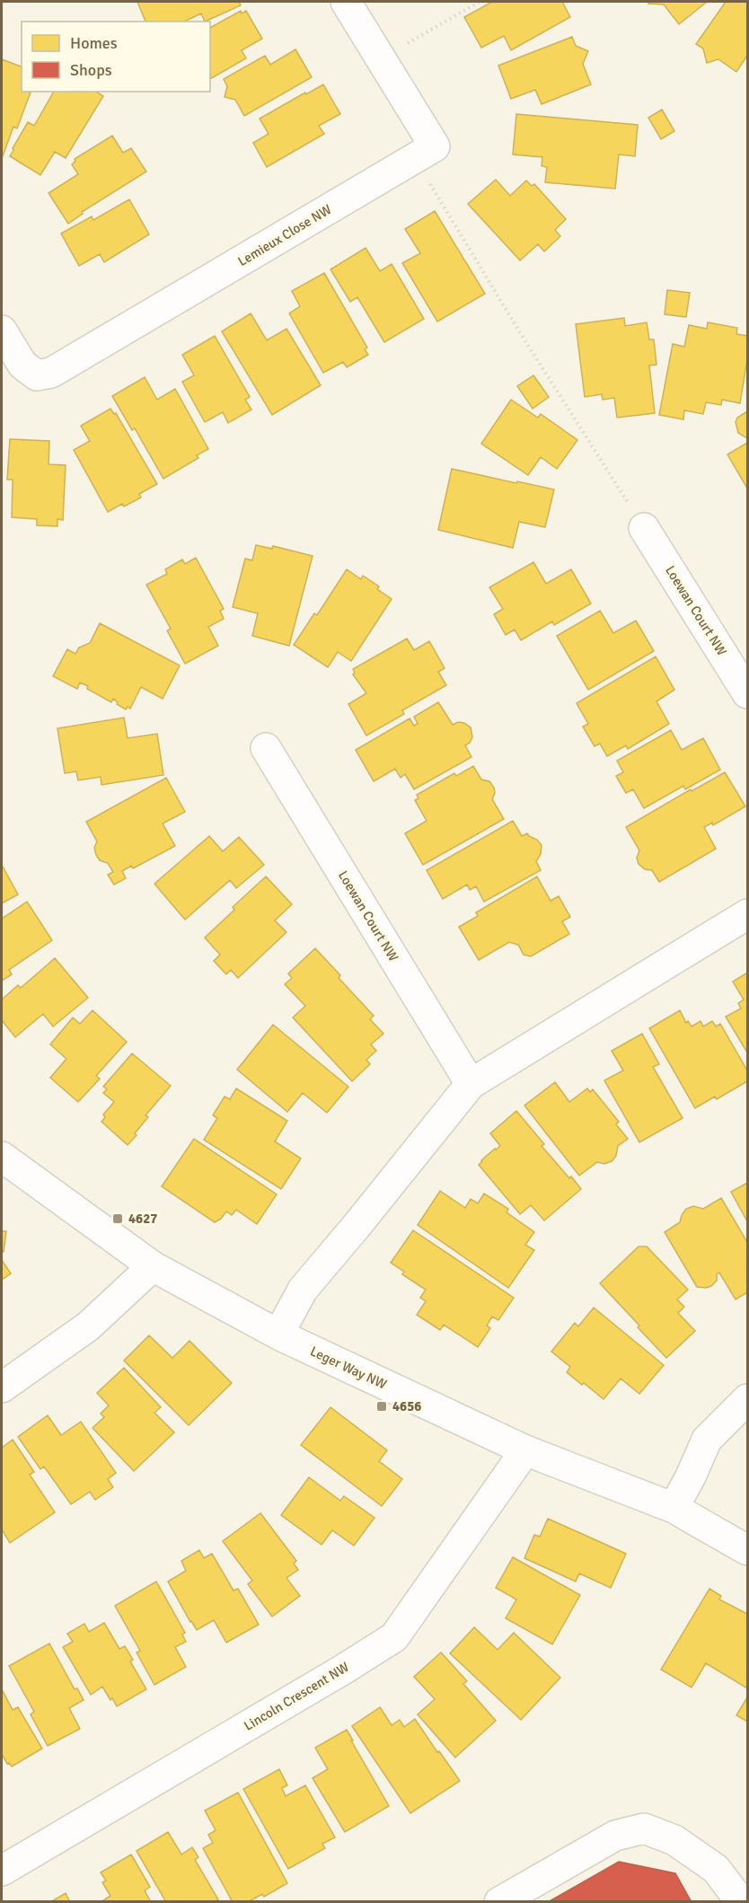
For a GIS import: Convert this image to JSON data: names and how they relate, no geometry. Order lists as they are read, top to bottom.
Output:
{
  "streets": {
    "street": [
      "Lemieux Close NW",
      "Loewan Court NW",
      "Leger Way NW",
      "Lincoln Crescent NW"
    ]
  },
  "crossings": [
    ["Leger Way NW", "Lincoln Crescent NW"]
  ],
  "places": {
    "transit": ["4627", "4656"]
  },
  "legend": ["Homes", "Shops"]
}
